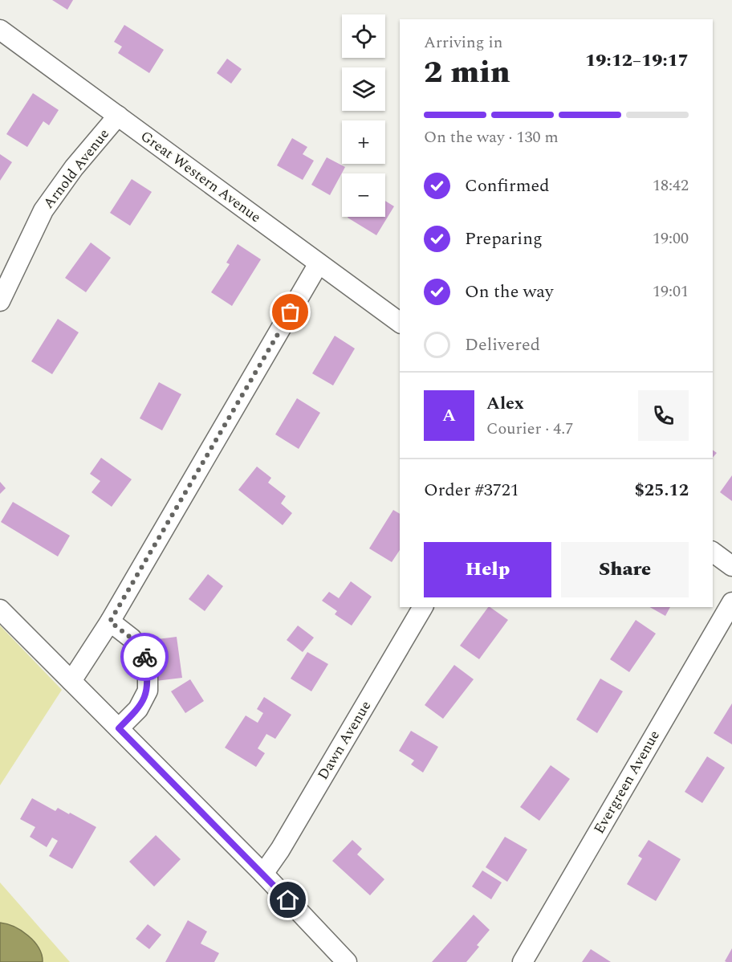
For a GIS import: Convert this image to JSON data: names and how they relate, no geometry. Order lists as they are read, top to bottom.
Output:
{
  "streets": {
    "street": [
      "Arnold Avenue",
      "Great Western Avenue",
      "Dawn Avenue",
      "Evergreen Avenue"
    ]
  },
  "crossings": [
    ["Arnold Avenue", "Great Western Avenue"]
  ],
  "page": {
    "map_buttons": ["+", "−"],
    "heading": ["2 min", "Arriving in", "19:12–19:17"],
    "panel": [
      "Alex",
      "Courier · 4.7",
      "Order #3721",
      "$25.12"
    ],
    "bar": "On the way · 130 m",
    "list": [
      ["Confirmed", "18:42"],
      ["Preparing", "19:00"],
      ["On the way", "19:01"],
      "Delivered"
    ],
    "round": "A",
    "buttons": ["Help", "Share"]
  }
}
